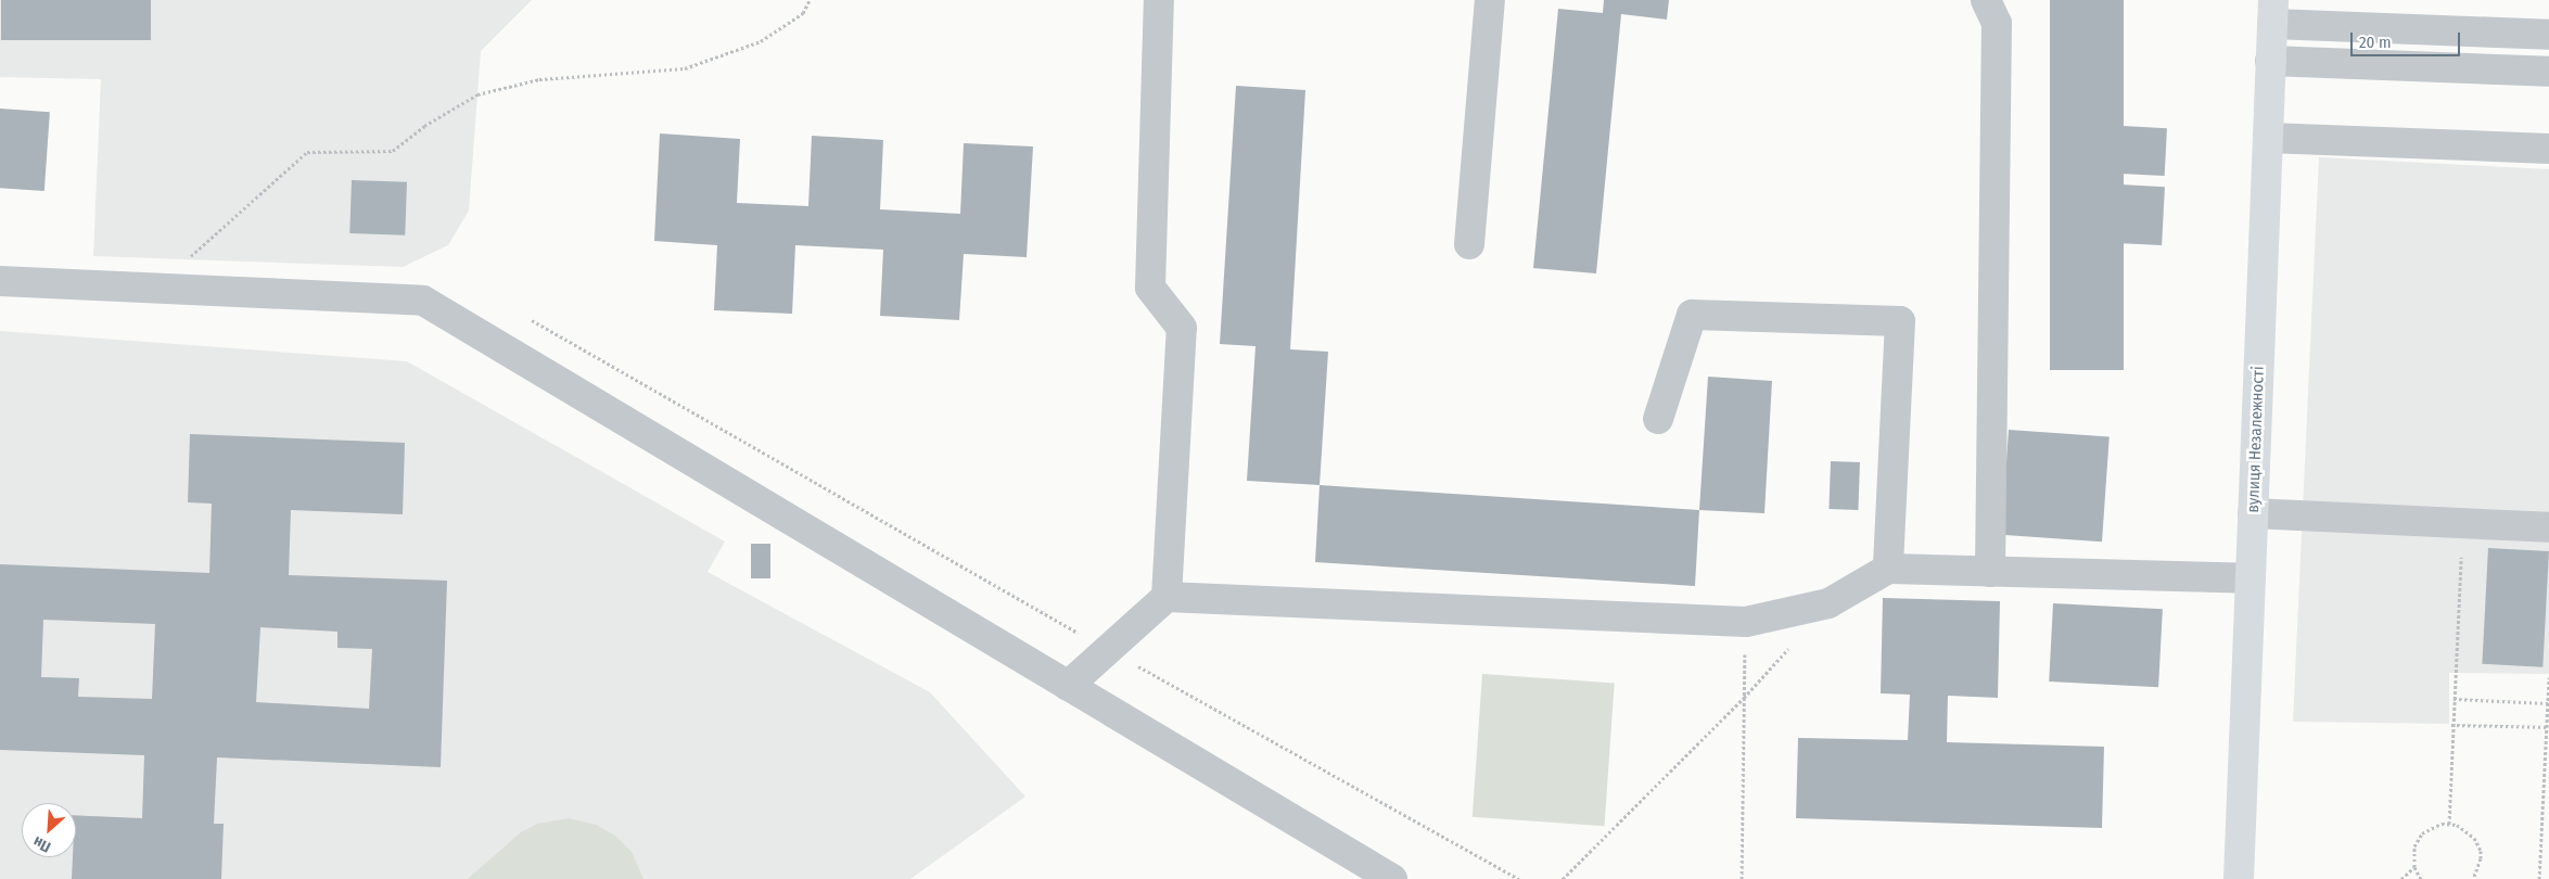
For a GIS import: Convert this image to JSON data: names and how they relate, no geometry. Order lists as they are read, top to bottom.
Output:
{
  "streets": {
    "main road": ["вулиця Незалежності"]
  },
  "scale_bar": "20 m",
  "north": "bottom left"
}
